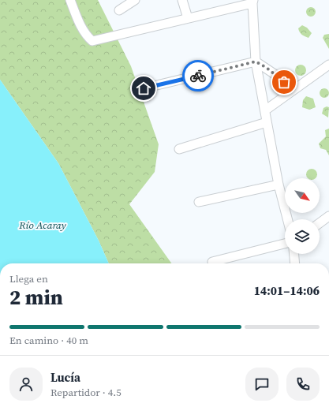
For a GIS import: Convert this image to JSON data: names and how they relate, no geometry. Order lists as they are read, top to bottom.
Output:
{
  "water": ["Río Acaray"],
  "north": "bottom right",
  "page": {
    "heading": ["2 min", "Llega en", "14:01–14:06"],
    "panel": ["Lucía", "Repartidor · 4.5"],
    "bar": "En camino · 40 m"
  }
}
